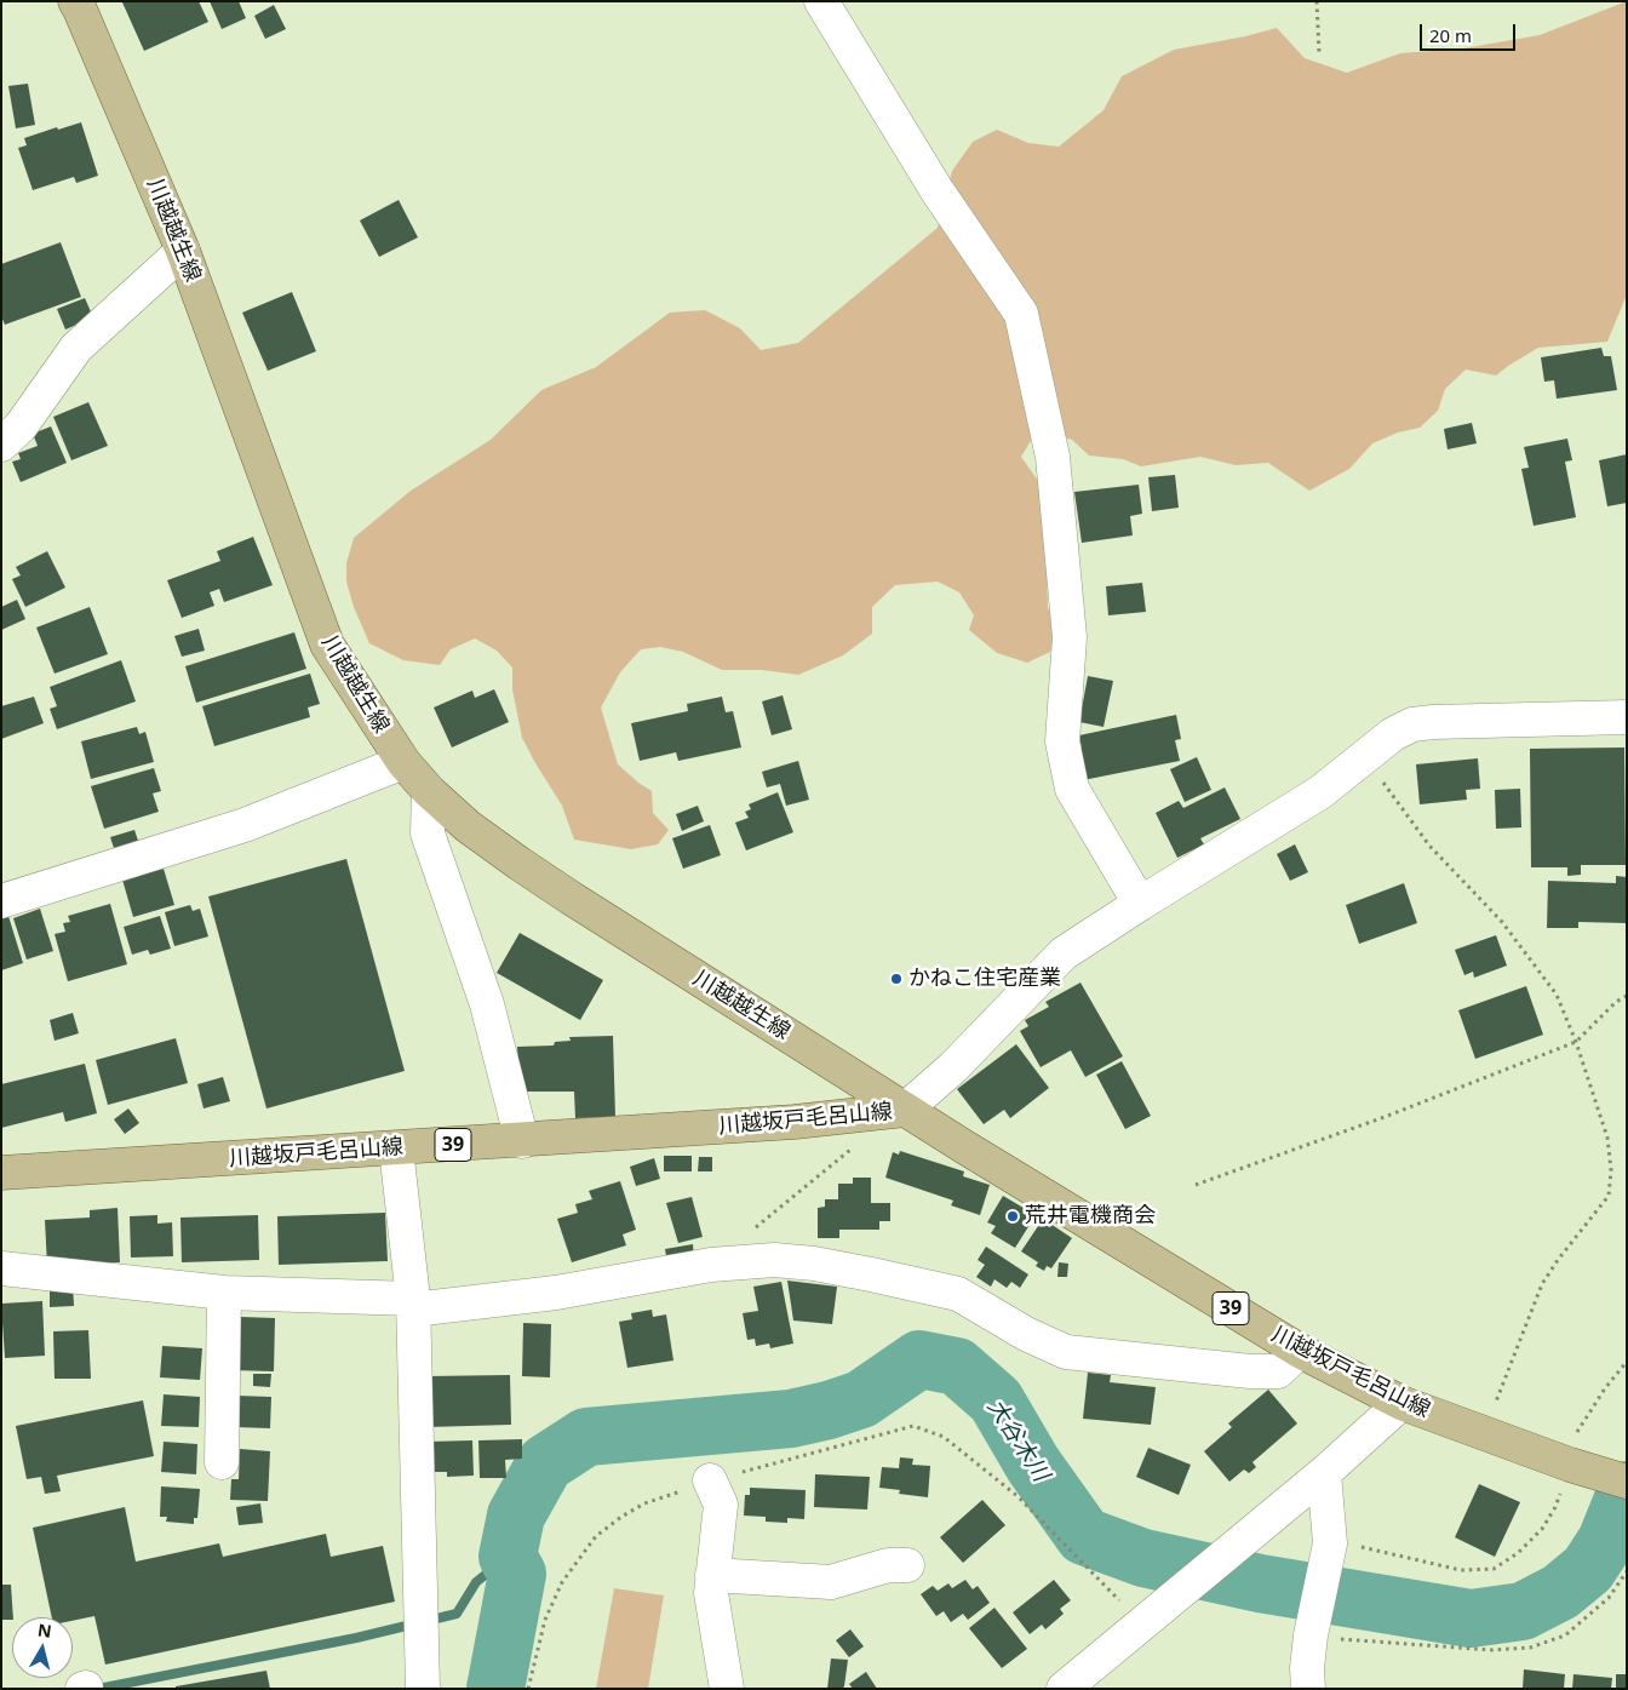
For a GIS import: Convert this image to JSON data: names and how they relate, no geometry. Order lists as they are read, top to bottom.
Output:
{
  "streets": {
    "main road": ["川越越生線", "川越坂戸毛呂山線", "39"]
  },
  "crossings": [
    ["川越越生線", "川越坂戸毛呂山線"]
  ],
  "water": ["大谷木川"],
  "places": ["かねこ住宅産業", "荒井電機商会"],
  "scale_bar": "20 m",
  "north": "top"
}
